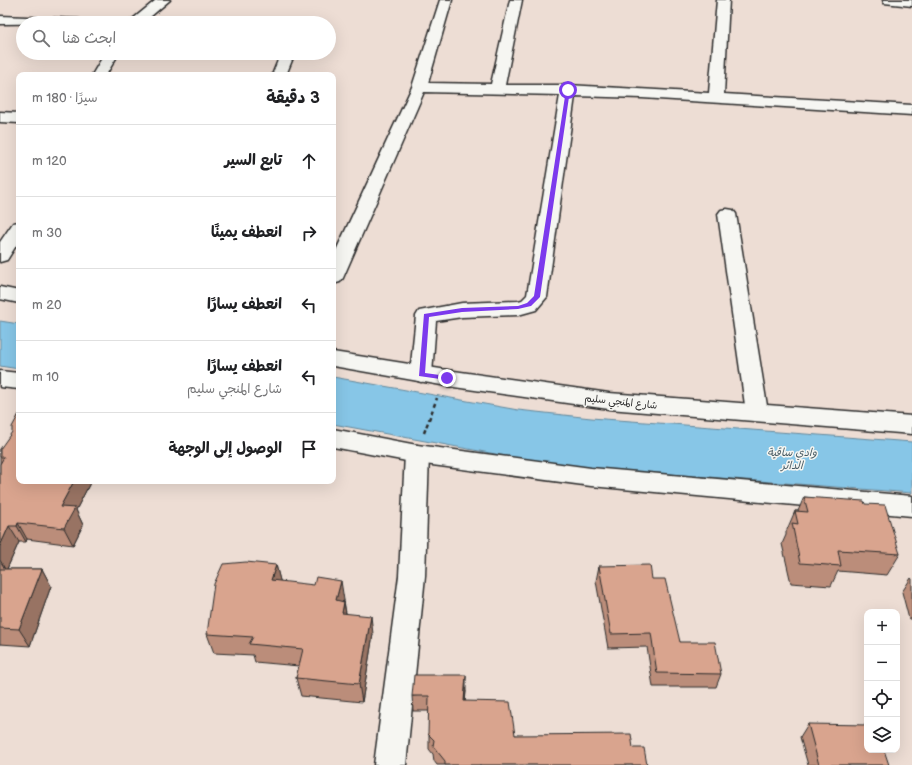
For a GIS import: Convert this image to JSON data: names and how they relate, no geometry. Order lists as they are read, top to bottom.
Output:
{
  "streets": {
    "street": ["شارع المنجي سليم"]
  },
  "water": ["وادي ساقية الدائر"],
  "page": {
    "search": "ابحث هنا",
    "heading": ["3 دقيقة", "سيرًا · 180 m"],
    "list": [
      ["تابع السير", "120 m"],
      ["انعطف يمينًا", "30 m"],
      ["انعطف يسارًا", "20 m"],
      ["انعطف يسارًا", "شارع المنجي سليم", "10 m"],
      "الوصول إلى الوجهة"
    ],
    "map_buttons": ["+", "−"]
  }
}
